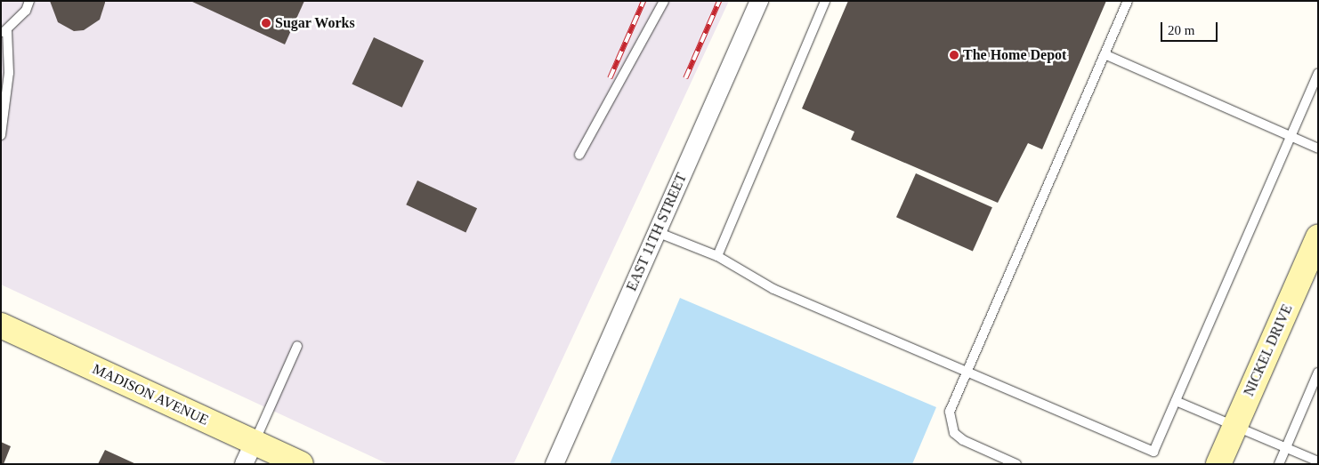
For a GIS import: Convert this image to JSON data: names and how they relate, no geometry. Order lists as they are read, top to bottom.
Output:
{
  "streets": {
    "main road": ["NICKEL DRIVE", "MADISON AVENUE"],
    "street": ["EAST 11TH STREET"]
  },
  "places": ["Sugar Works", "The Home Depot"],
  "scale_bar": "20 m"
}
